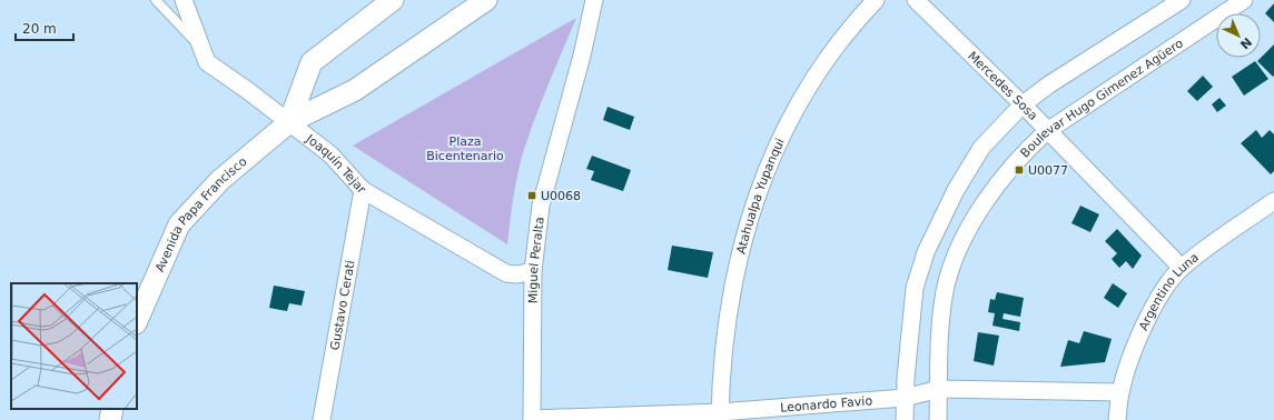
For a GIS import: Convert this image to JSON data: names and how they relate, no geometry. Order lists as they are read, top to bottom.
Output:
{
  "streets": {
    "street": [
      "Mercedes Sosa",
      "Boulevar Hugo Gimenez Agüero",
      "Joaquín Tejar",
      "Atahualpa Yupanqui",
      "Avenida Papa Francisco",
      "Miguel Peralta",
      "Argentino Luna",
      "Gustavo Cerati",
      "Leonardo Favio"
    ]
  },
  "crossings": [
    ["Mercedes Sosa", "Boulevar Hugo Gimenez Agüero"],
    ["Mercedes Sosa", "Argentino Luna"],
    ["Boulevar Hugo Gimenez Agüero", "Leonardo Favio"],
    ["Joaquín Tejar", "Avenida Papa Francisco"],
    ["Joaquín Tejar", "Miguel Peralta"],
    ["Joaquín Tejar", "Gustavo Cerati"],
    ["Atahualpa Yupanqui", "Leonardo Favio"],
    ["Miguel Peralta", "Leonardo Favio"],
    ["Argentino Luna", "Leonardo Favio"]
  ],
  "parks": ["Plaza Bicentenario"],
  "places": {
    "transit": ["U0077", "U0068"]
  },
  "scale_bar": "20 m",
  "north": "bottom right"
}
